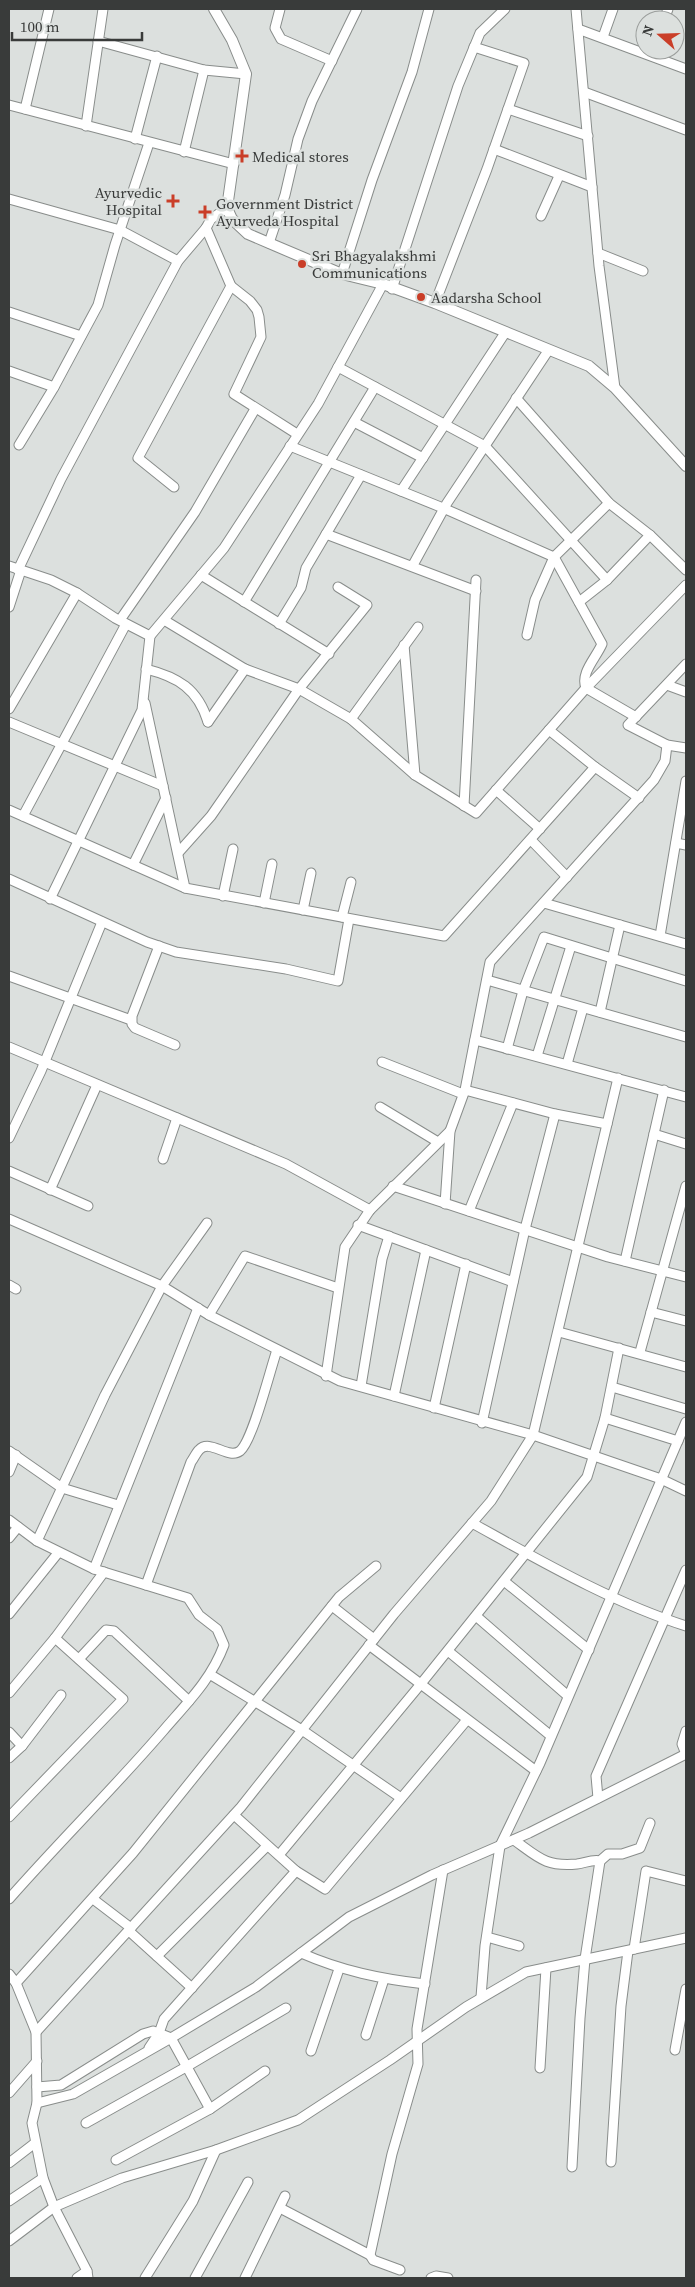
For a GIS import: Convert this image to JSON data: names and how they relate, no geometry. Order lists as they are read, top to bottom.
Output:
{
  "places": {
    "health": ["Medical stores", "Ayurvedic Hospital", "Government District Ayurveda Hospital"],
    "other": ["Sri Bhagyalakshmi Communications", "Aadarsha School"]
  },
  "scale_bar": "100 m",
  "north": "left"
}
